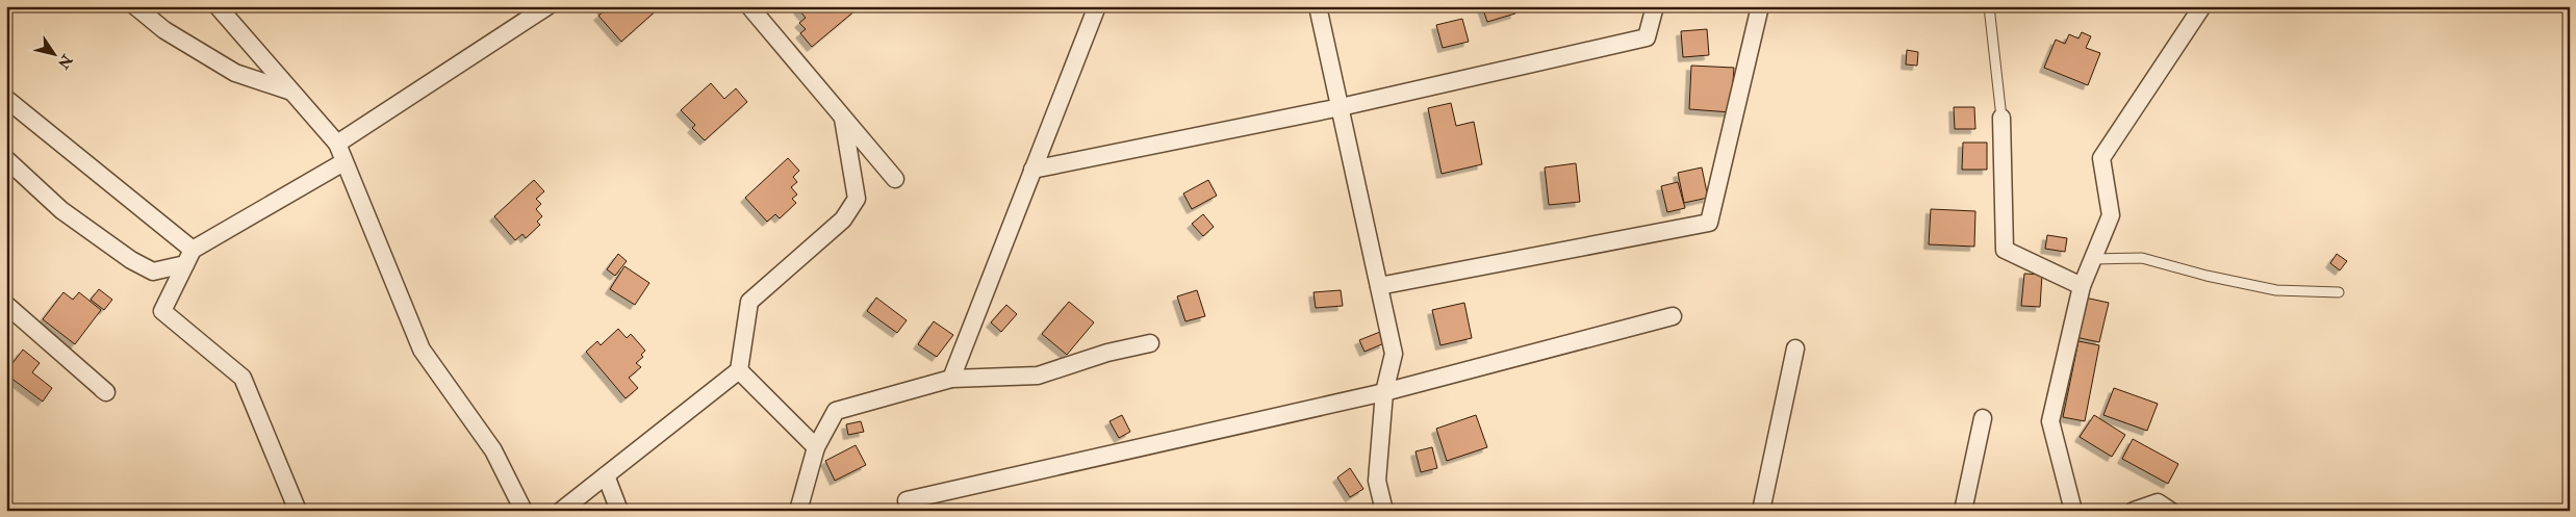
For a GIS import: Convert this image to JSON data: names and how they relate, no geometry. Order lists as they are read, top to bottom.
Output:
{
  "north": "bottom right"
}
